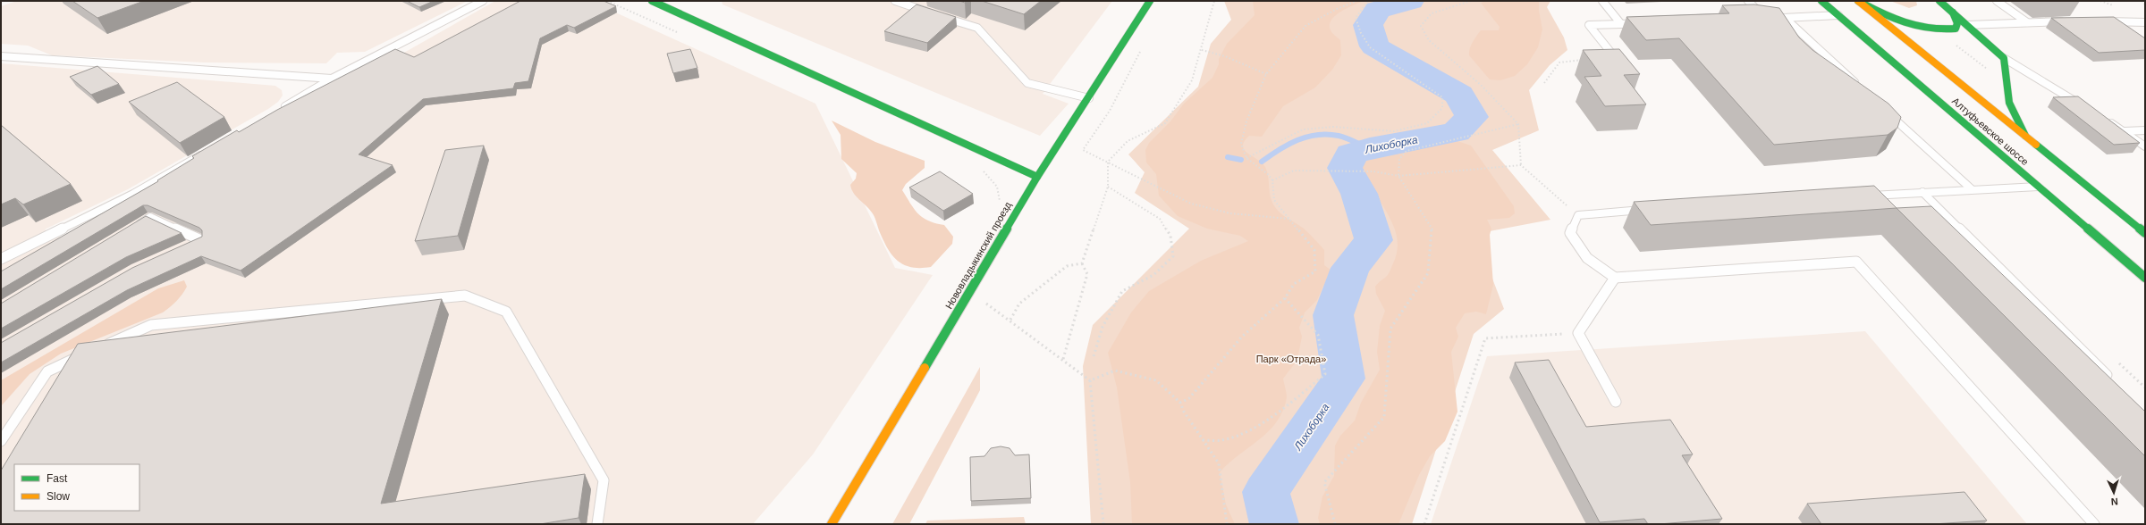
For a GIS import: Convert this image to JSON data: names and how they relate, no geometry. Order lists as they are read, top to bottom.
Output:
{
  "streets": {
    "main road": ["Алтуфьевское шоссе", "Нововладыкинский проезд"]
  },
  "water": ["Лихоборка"],
  "parks": ["Парк «Отрада»"],
  "legend": ["Fast", "Slow"],
  "north": "bottom"
}
